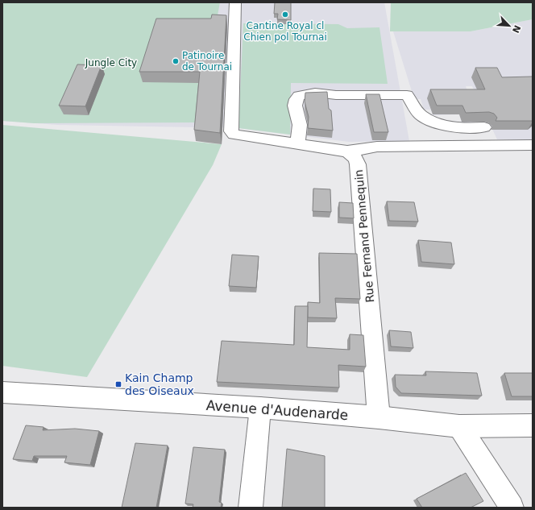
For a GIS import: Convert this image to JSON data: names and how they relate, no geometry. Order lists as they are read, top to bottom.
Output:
{
  "streets": {
    "street": ["Rue Fernand Pennequin", "Avenue d'Audenarde"]
  },
  "crossings": [
    ["Rue Fernand Pennequin", "Avenue d'Audenarde"]
  ],
  "parks": ["Jungle City"],
  "places": {
    "other": ["Cantine Royal cl Chien pol Tournai", "Patinoire de Tournai"],
    "transit": ["Kain Champ des Oiseaux"]
  },
  "north": "bottom right"
}
